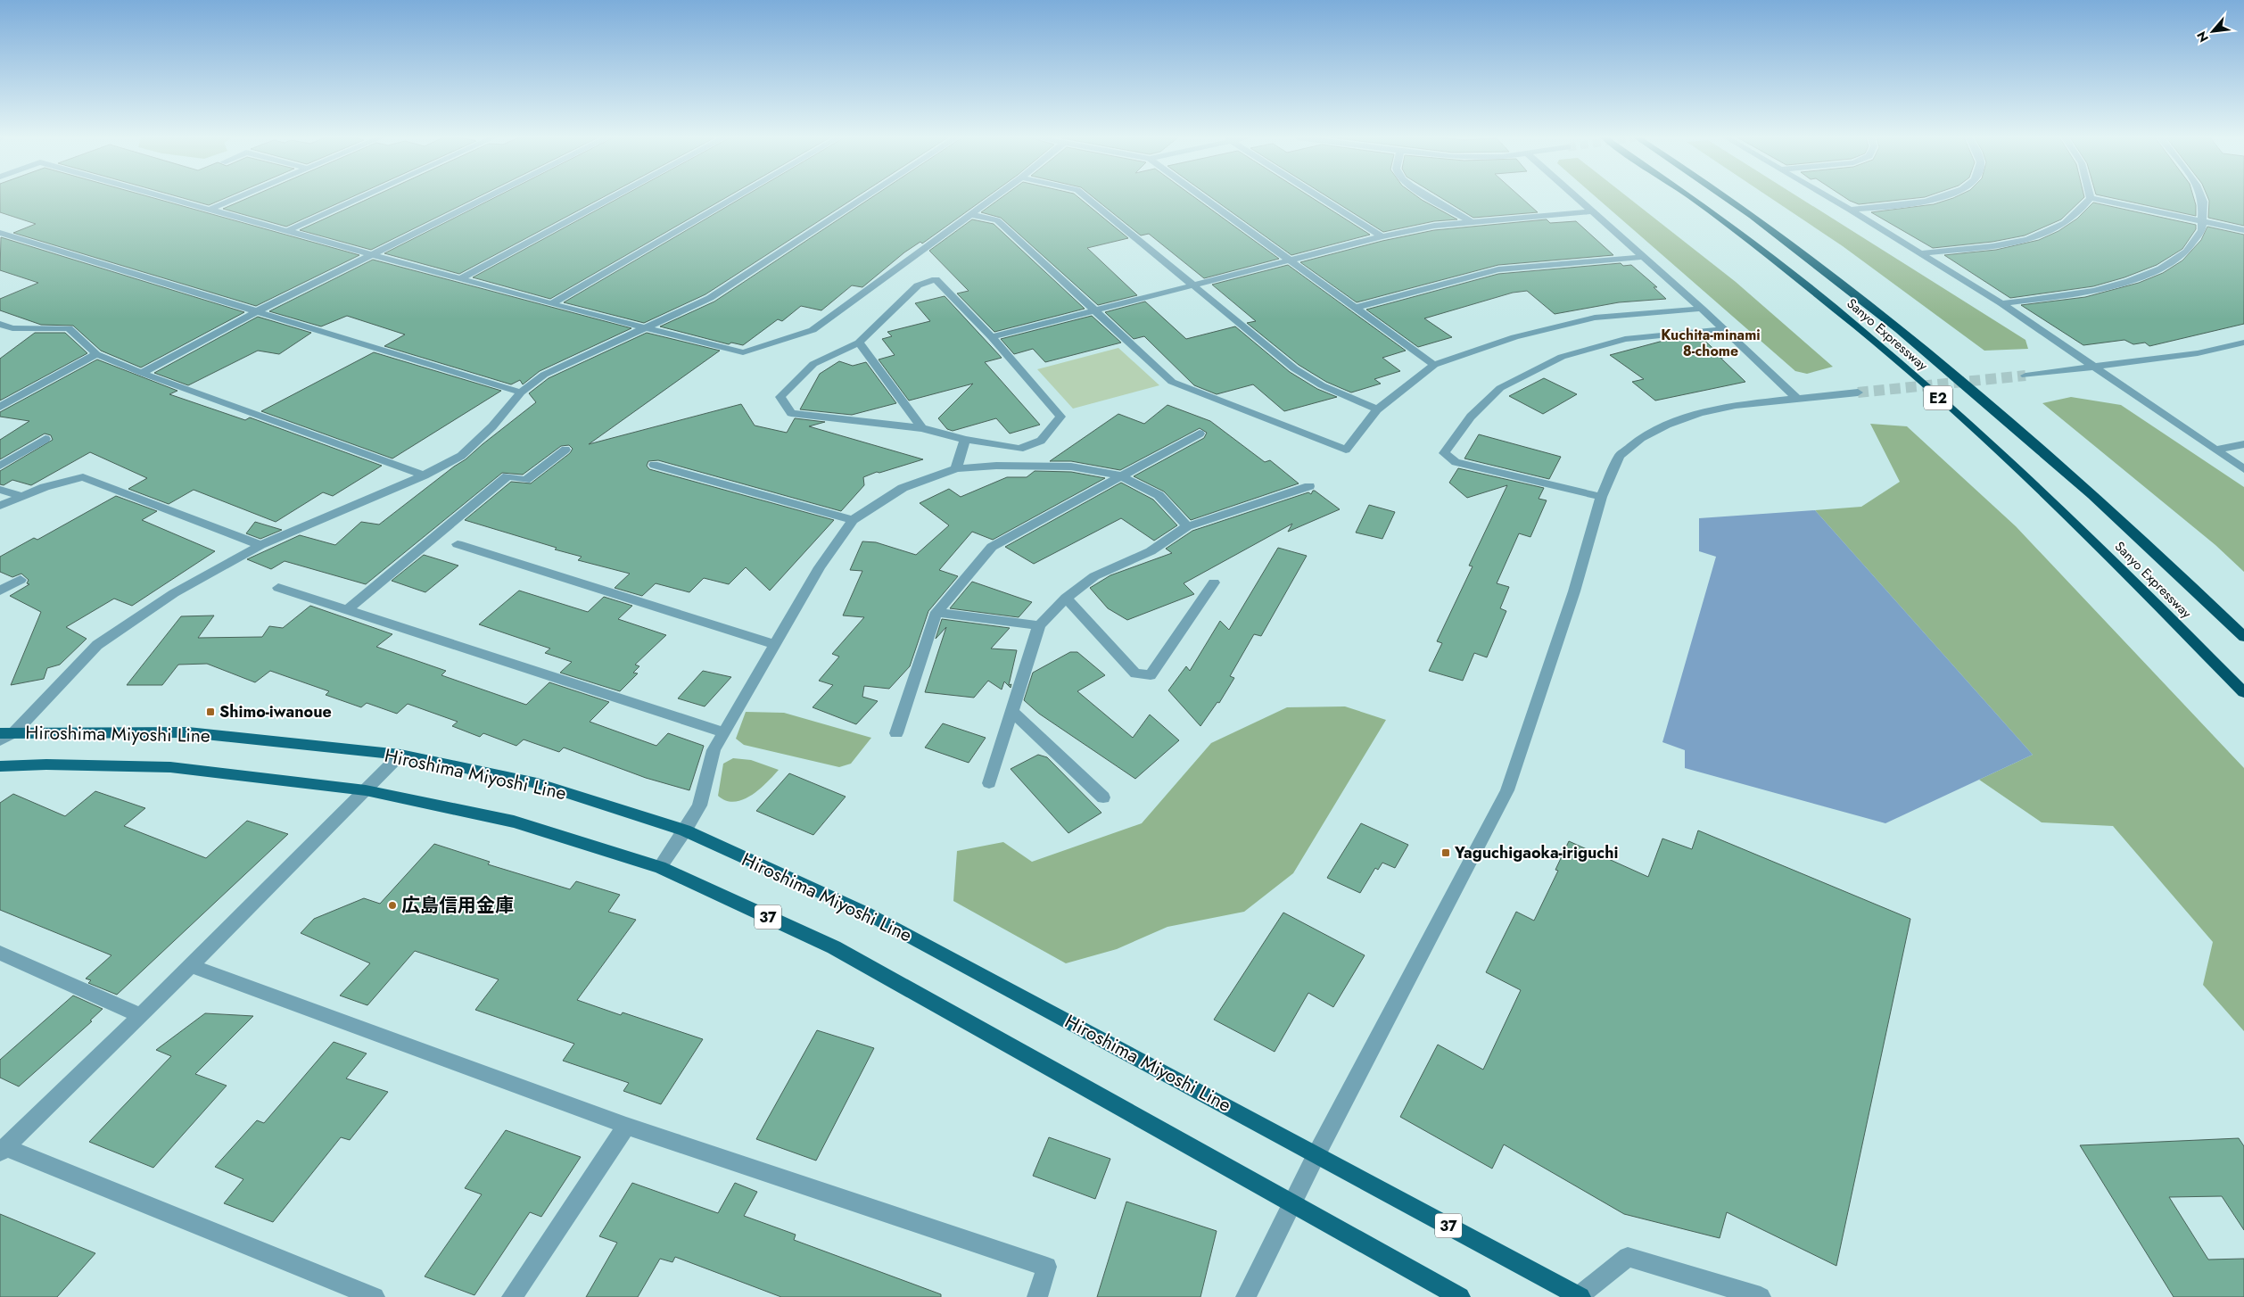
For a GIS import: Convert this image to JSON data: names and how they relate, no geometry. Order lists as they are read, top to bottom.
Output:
{
  "streets": {
    "highway": ["Sanyo Expressway", "E2"],
    "main road": ["Hiroshima Miyoshi Line", "37"]
  },
  "districts": ["Kuchita-minami 8-chome"],
  "places": {
    "transit": ["Shimo-iwanoue", "Yaguchigaoka-iriguchi"],
    "other": ["広島信用金庫"]
  },
  "north": "bottom left"
}
